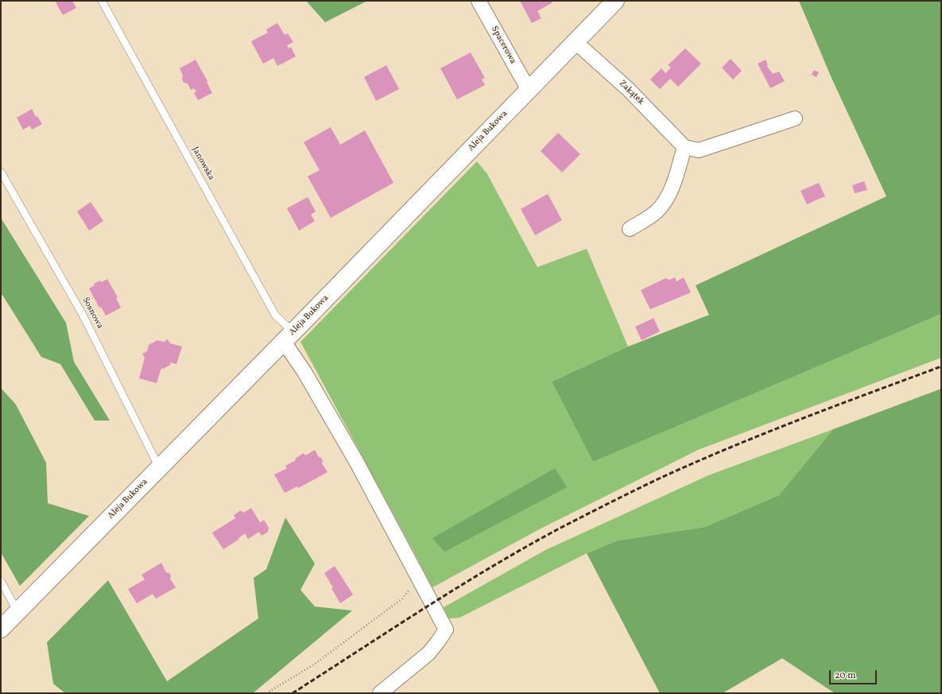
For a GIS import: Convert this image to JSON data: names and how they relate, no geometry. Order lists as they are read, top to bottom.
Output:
{
  "streets": {
    "street": ["Spacerowa", "Zakątek", "Aleja Bukowa"],
    "lane": ["Janowska", "Sosnowa"]
  },
  "crossings": [
    ["Spacerowa", "Aleja Bukowa"],
    ["Zakątek", "Aleja Bukowa"],
    ["Aleja Bukowa", "Janowska"],
    ["Aleja Bukowa", "Sosnowa"]
  ],
  "scale_bar": "20 m"
}
